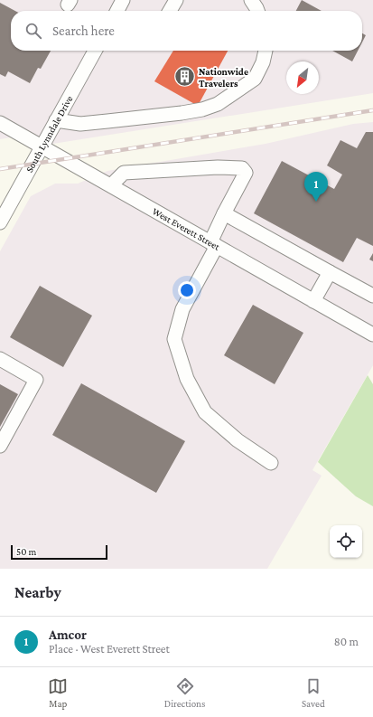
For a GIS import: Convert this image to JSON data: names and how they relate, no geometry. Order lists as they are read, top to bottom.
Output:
{
  "streets": {
    "street": ["South Lynndale Drive", "West Everett Street"]
  },
  "crossings": [
    ["South Lynndale Drive", "West Everett Street"]
  ],
  "places": {
    "building": ["Nationwide Travelers"]
  },
  "scale_bar": "50 m",
  "north": "bottom left",
  "page": {
    "search": "Search here",
    "pins": "1",
    "scale": "50 m",
    "heading": "Nearby",
    "list": [
      {
        "mark": "1",
        "name": "Amcor",
        "note": "Place · West Everett Street",
        "value": "80 m"
      }
    ],
    "nav": ["Map", "Directions", "Saved"]
  }
}
